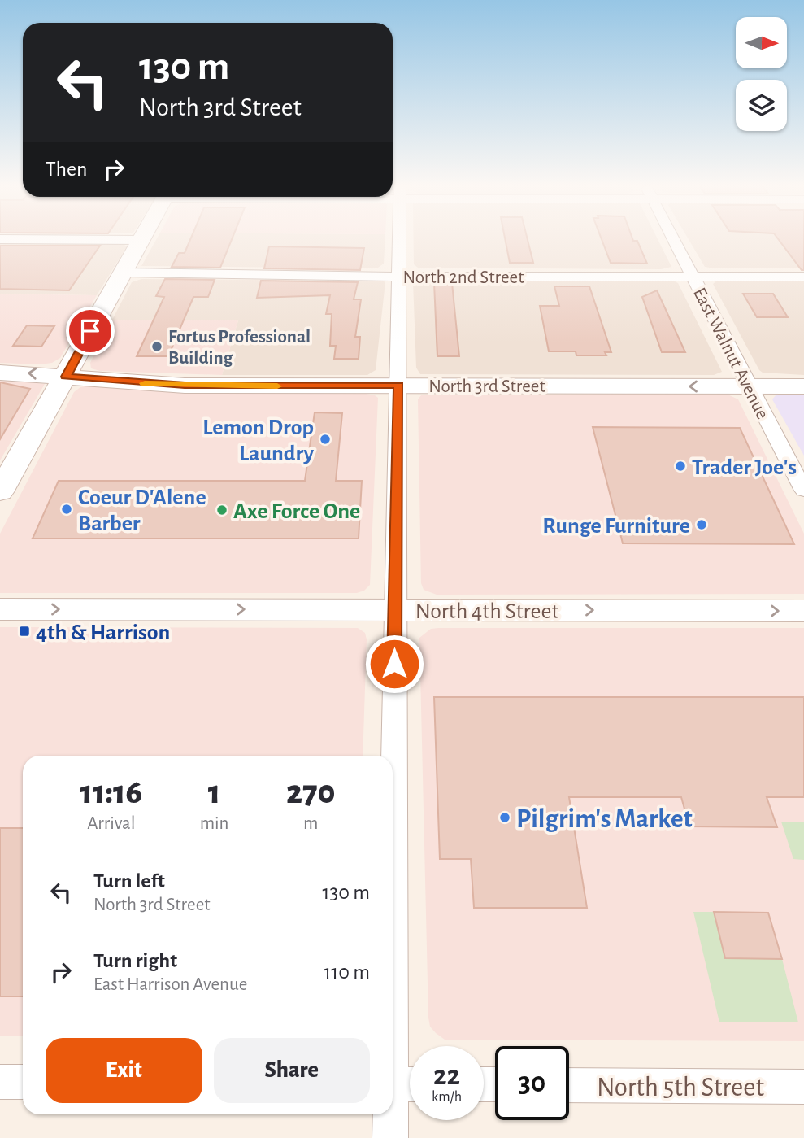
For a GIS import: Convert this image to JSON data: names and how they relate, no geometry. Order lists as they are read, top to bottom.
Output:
{
  "streets": {
    "main road": ["North 3rd Street", "North 4th Street"],
    "street": ["North 2nd Street", "East Walnut Avenue", "North 5th Street"]
  },
  "crossings": [
    ["North 2nd Street", "East Walnut Avenue"],
    ["East Walnut Avenue", "North 3rd Street"]
  ],
  "one_way": ["North 3rd Street", "North 4th Street"],
  "places": {
    "other": [
      "Fortus Professional Building",
      "Lemon Drop Laundry",
      "Trader Joe's",
      "Coeur D'Alene Barber",
      "Axe Force One",
      "Runge Furniture",
      "Pilgrim's Market"
    ],
    "transit": ["4th & Harrison"]
  },
  "north": "right",
  "page": {
    "turn": ["130 m", "North 3rd Street"],
    "then": "Then",
    "eta": [
      "11:16",
      "Arrival",
      "1",
      "min",
      "270",
      "m"
    ],
    "list": [
      {
        "name": "Turn left",
        "note": "North 3rd Street",
        "value": "130 m"
      },
      {
        "name": "Turn right",
        "note": "East Harrison Avenue",
        "value": "110 m"
      }
    ],
    "buttons": ["Exit", "Share"],
    "speed": "22 km/h",
    "limit": "30"
  }
}
